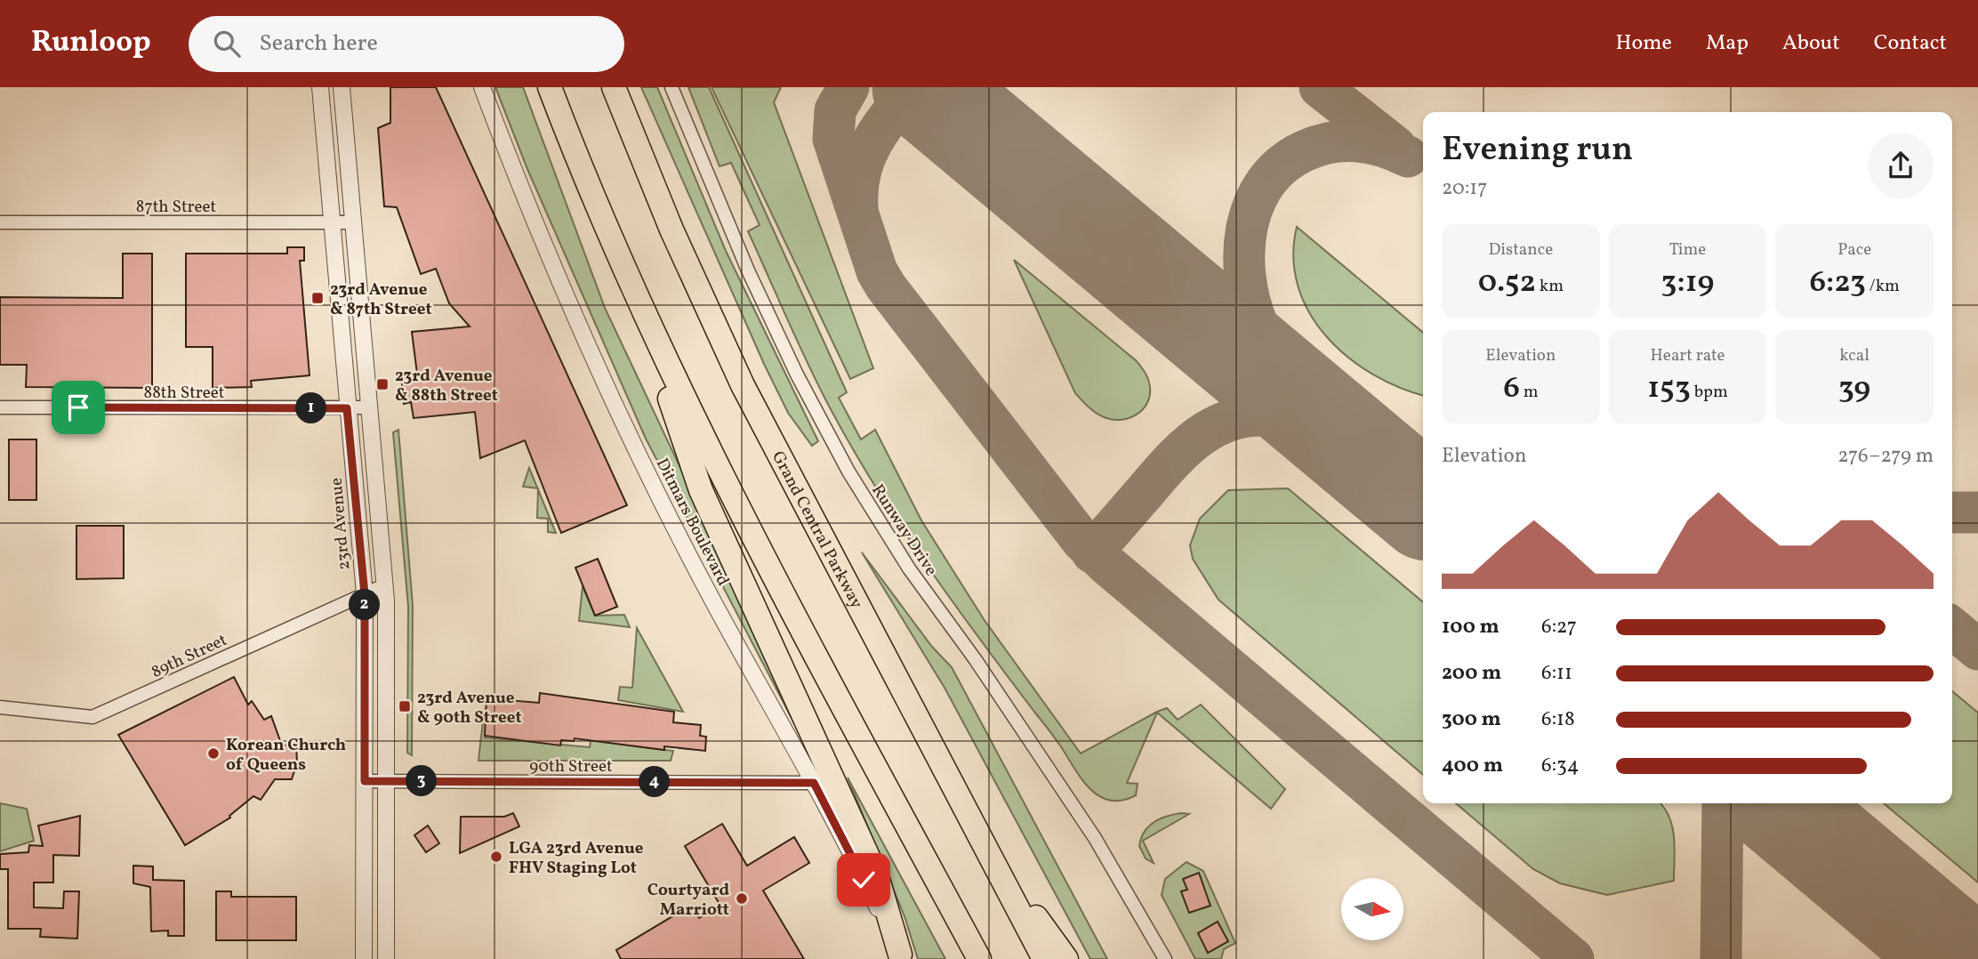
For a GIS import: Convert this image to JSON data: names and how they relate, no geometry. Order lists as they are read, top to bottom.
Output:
{
  "streets": {
    "highway": ["Grand Central Parkway"],
    "street": [
      "87th Street",
      "88th Street",
      "Ditmars Boulevard",
      "23rd Avenue",
      "Runway Drive",
      "89th Street",
      "90th Street"
    ]
  },
  "crossings": [
    ["87th Street", "23rd Avenue"],
    ["88th Street", "23rd Avenue"],
    ["Ditmars Boulevard", "90th Street"],
    ["23rd Avenue", "89th Street"],
    ["23rd Avenue", "90th Street"]
  ],
  "places": {
    "transit": ["23rd Avenue & 87th Street", "23rd Avenue & 88th Street", "23rd Avenue & 90th Street"],
    "other": ["Korean Church of Queens", "LGA 23rd Avenue FHV Staging Lot", "Courtyard Marriott"]
  },
  "north": "right",
  "page": {
    "header": "Runloop",
    "search": "Search here",
    "nav": [
      "Home",
      "Map",
      "About",
      "Contact"
    ],
    "heading": ["Evening run", "20:17"],
    "stats": [
      ["Distance", "0.52 km"],
      ["Time", "3:19"],
      ["Pace", "6:23 /km"],
      ["Elevation", "6 m"],
      ["Heart rate", "153 bpm"],
      ["kcal", "39"]
    ],
    "pins": [
      "1",
      "2",
      "3",
      "4"
    ],
    "chart": ["Elevation", "276–279 m"],
    "list": [
      {
        "name": "100 m",
        "note": "6:27"
      },
      {
        "name": "200 m",
        "note": "6:11"
      },
      {
        "name": "300 m",
        "note": "6:18"
      },
      {
        "name": "400 m",
        "note": "6:34"
      }
    ]
  }
}
